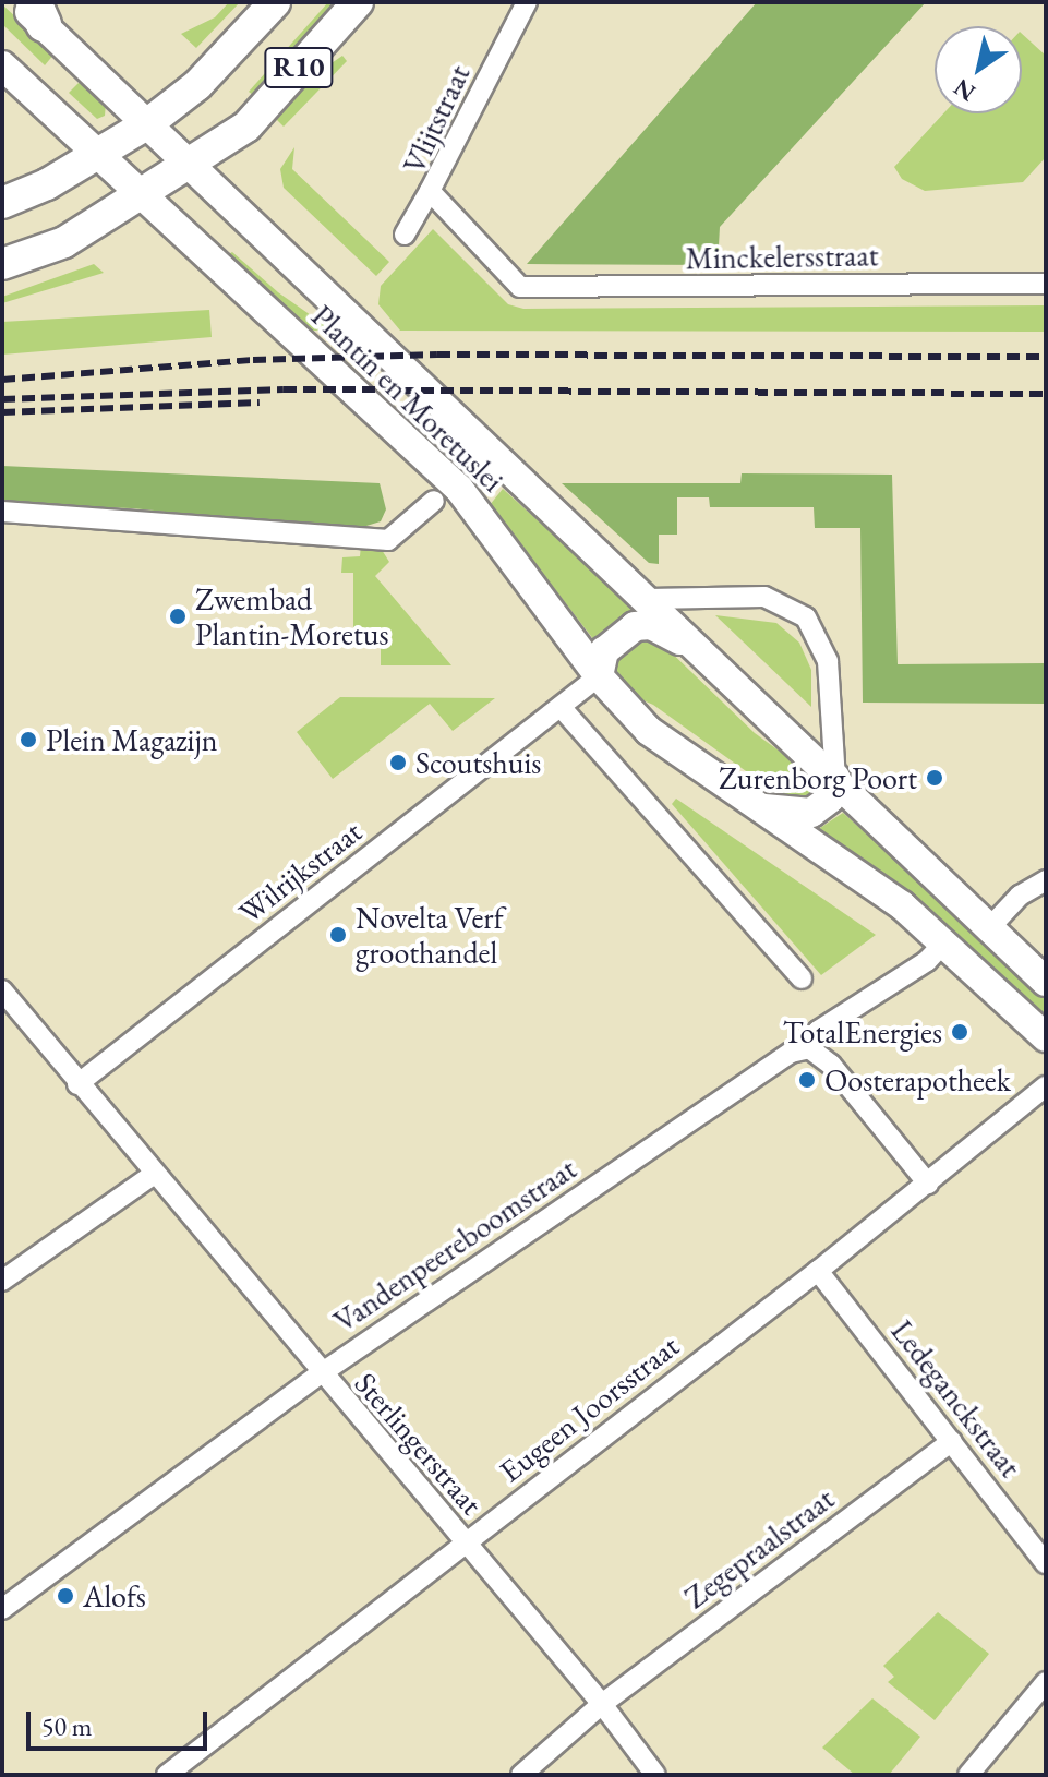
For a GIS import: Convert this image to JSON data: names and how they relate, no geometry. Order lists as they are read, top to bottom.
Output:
{
  "streets": {
    "main road": ["R10", "Plantin en Moretuslei"],
    "street": [
      "Vlijtstraat",
      "Minckelersstraat",
      "Wilrijkstraat",
      "Vandenpeereboomstraat",
      "Ledeganckstraat",
      "Eugeen Joorsstraat",
      "Sterlingerstraat",
      "Zegepraalstraat"
    ]
  },
  "crossings": [
    ["R10", "Plantin en Moretuslei"],
    ["Vlijtstraat", "Minckelersstraat"],
    ["Plantin en Moretuslei", "Vandenpeereboomstraat"],
    ["Wilrijkstraat", "Sterlingerstraat"],
    ["Vandenpeereboomstraat", "Sterlingerstraat"],
    ["Ledeganckstraat", "Eugeen Joorsstraat"],
    ["Ledeganckstraat", "Zegepraalstraat"],
    ["Eugeen Joorsstraat", "Sterlingerstraat"],
    ["Sterlingerstraat", "Zegepraalstraat"]
  ],
  "places": [
    "Zwembad Plantin-Moretus",
    "Plein Magazijn",
    "Scoutshuis",
    "Zurenborg Poort",
    "Novelta Verf groothandel",
    "TotalEnergies",
    "Oosterapotheek",
    "Alofs"
  ],
  "scale_bar": "50 m",
  "north": "bottom left"
}
